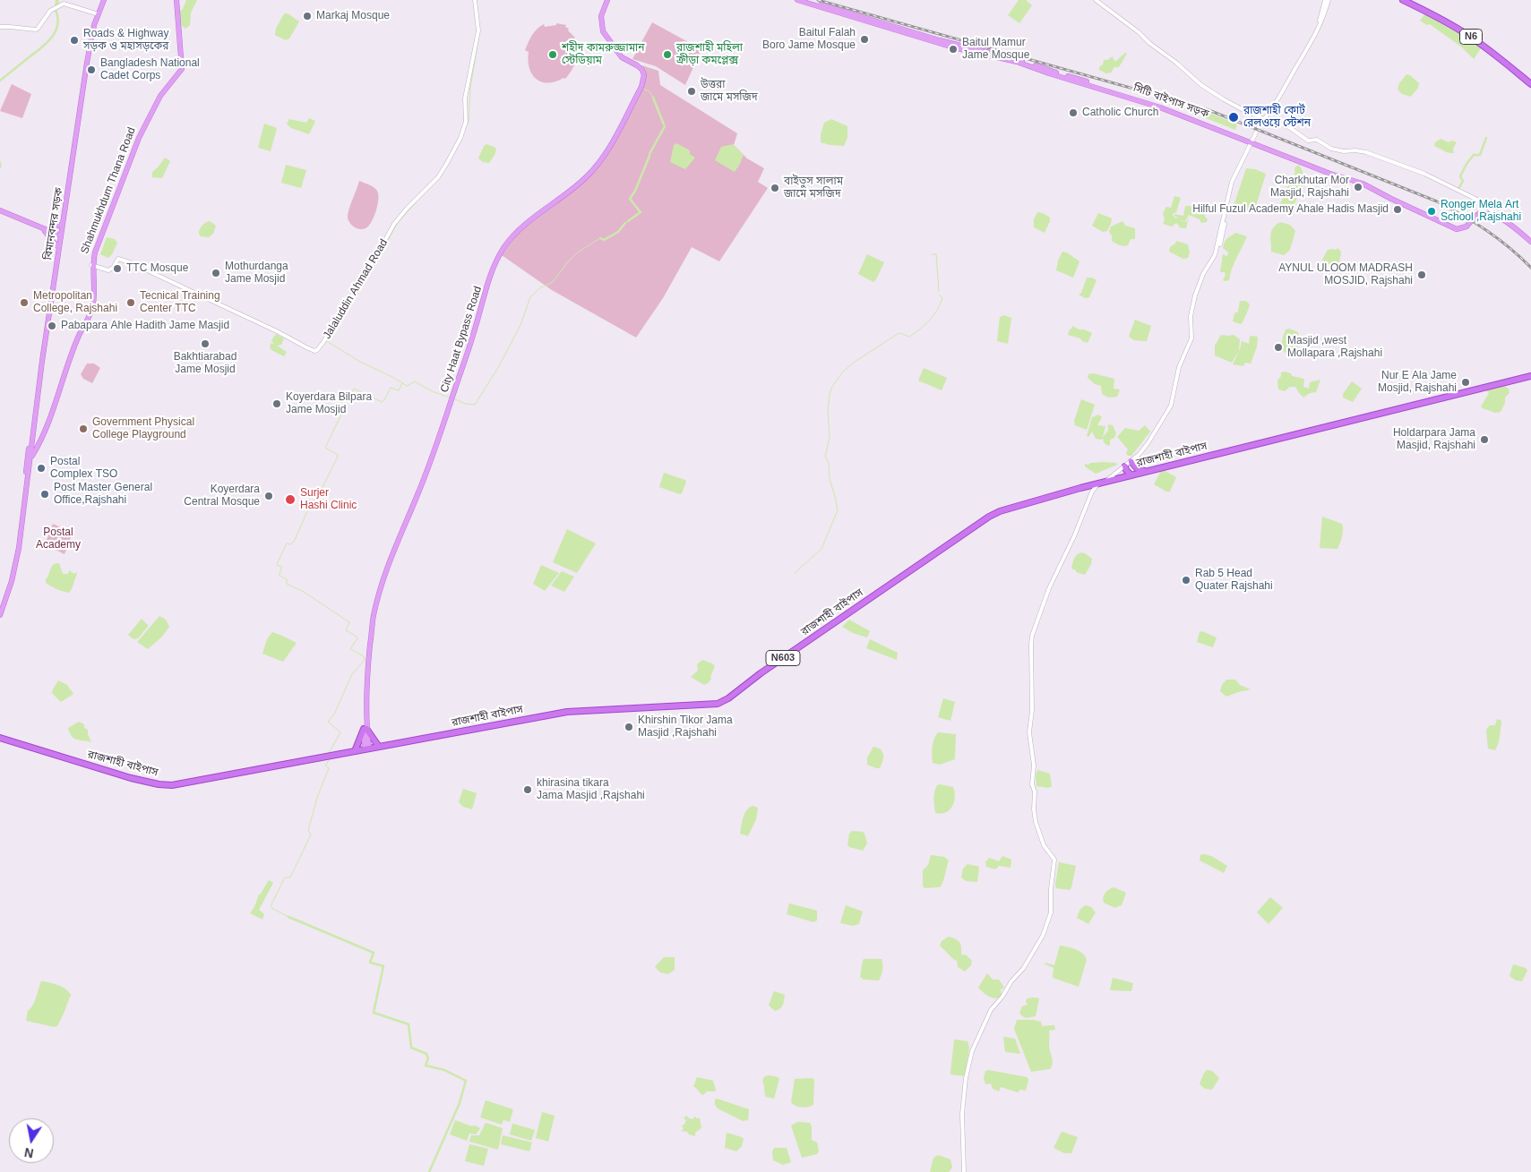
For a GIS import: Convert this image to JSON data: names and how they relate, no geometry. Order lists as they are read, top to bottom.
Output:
{
  "streets": {
    "highway": ["N6", "রাজশাহী বাইপাস", "N603"],
    "main road": [
      "সিটি বাইপাস সড়ক",
      "Shahmukhdum Thana Road",
      "বিমানবন্দর সড়ক",
      "City Haat Bypass Road"
    ],
    "street": ["Jalaluddin Ahmad Road"]
  },
  "crossings": [
    ["Shahmukhdum Thana Road", "বিমানবন্দর সড়ক"],
    ["Shahmukhdum Thana Road", "Jalaluddin Ahmad Road"],
    ["City Haat Bypass Road", "রাজশাহী বাইপাস"]
  ],
  "parks": ["Postal Academy"],
  "places": [
    "Markaj Mosque",
    "Baitul Falah Boro Jame Mosque",
    "Roads & Highway সড়ক ও মহাসড়কের",
    "Baitul Mamur Jame Mosque",
    "শহীদ কামরুজ্জামান স্টেডিয়াম",
    "রাজশাহী মহিলা ক্রীড়া কমপ্লেক্স",
    "Bangladesh National Cadet Corps",
    "উত্তরা জামে মসজিদ",
    "Catholic Church",
    "রাজশাহী কোর্ট রেলওয়ে স্টেশন",
    "Charkhutar Mor Masjid, Rajshahi",
    "বাইতুস সালাম জামে মসজিদ",
    "Hilful Fuzul Academy Ahale Hadis Masjid",
    "Ronger Mela Art School ,Rajshahi",
    "TTC Mosque",
    "Mothurdanga Jame Mosjid",
    "AYNUL ULOOM MADRASH MOSJID, Rajshahi",
    "Metropolitan College, Rajshahi",
    "Tecnical Training Center TTC",
    "Pabapara Ahle Hadith Jame Masjid",
    "Bakhtiarabad Jame Mosjid",
    "Masjid ,west Mollapara ,Rajshahi",
    "Nur E Ala Jame Mosjid, Rajshahi",
    "Koyerdara Bilpara Jame Mosjid",
    "Government Physical College Playground",
    "Holdarpara Jama Masjid, Rajshahi",
    "Postal Complex TSO",
    "Post Master General Office,Rajshahi",
    "Koyerdara Central Mosque",
    "Surjer Hashi Clinic",
    "Rab 5 Head Quater Rajshahi",
    "Khirshin Tikor Jama Masjid ,Rajshahi",
    "khirasina tikara Jama Masjid ,Rajshahi"
  ],
  "north": "bottom"
}
